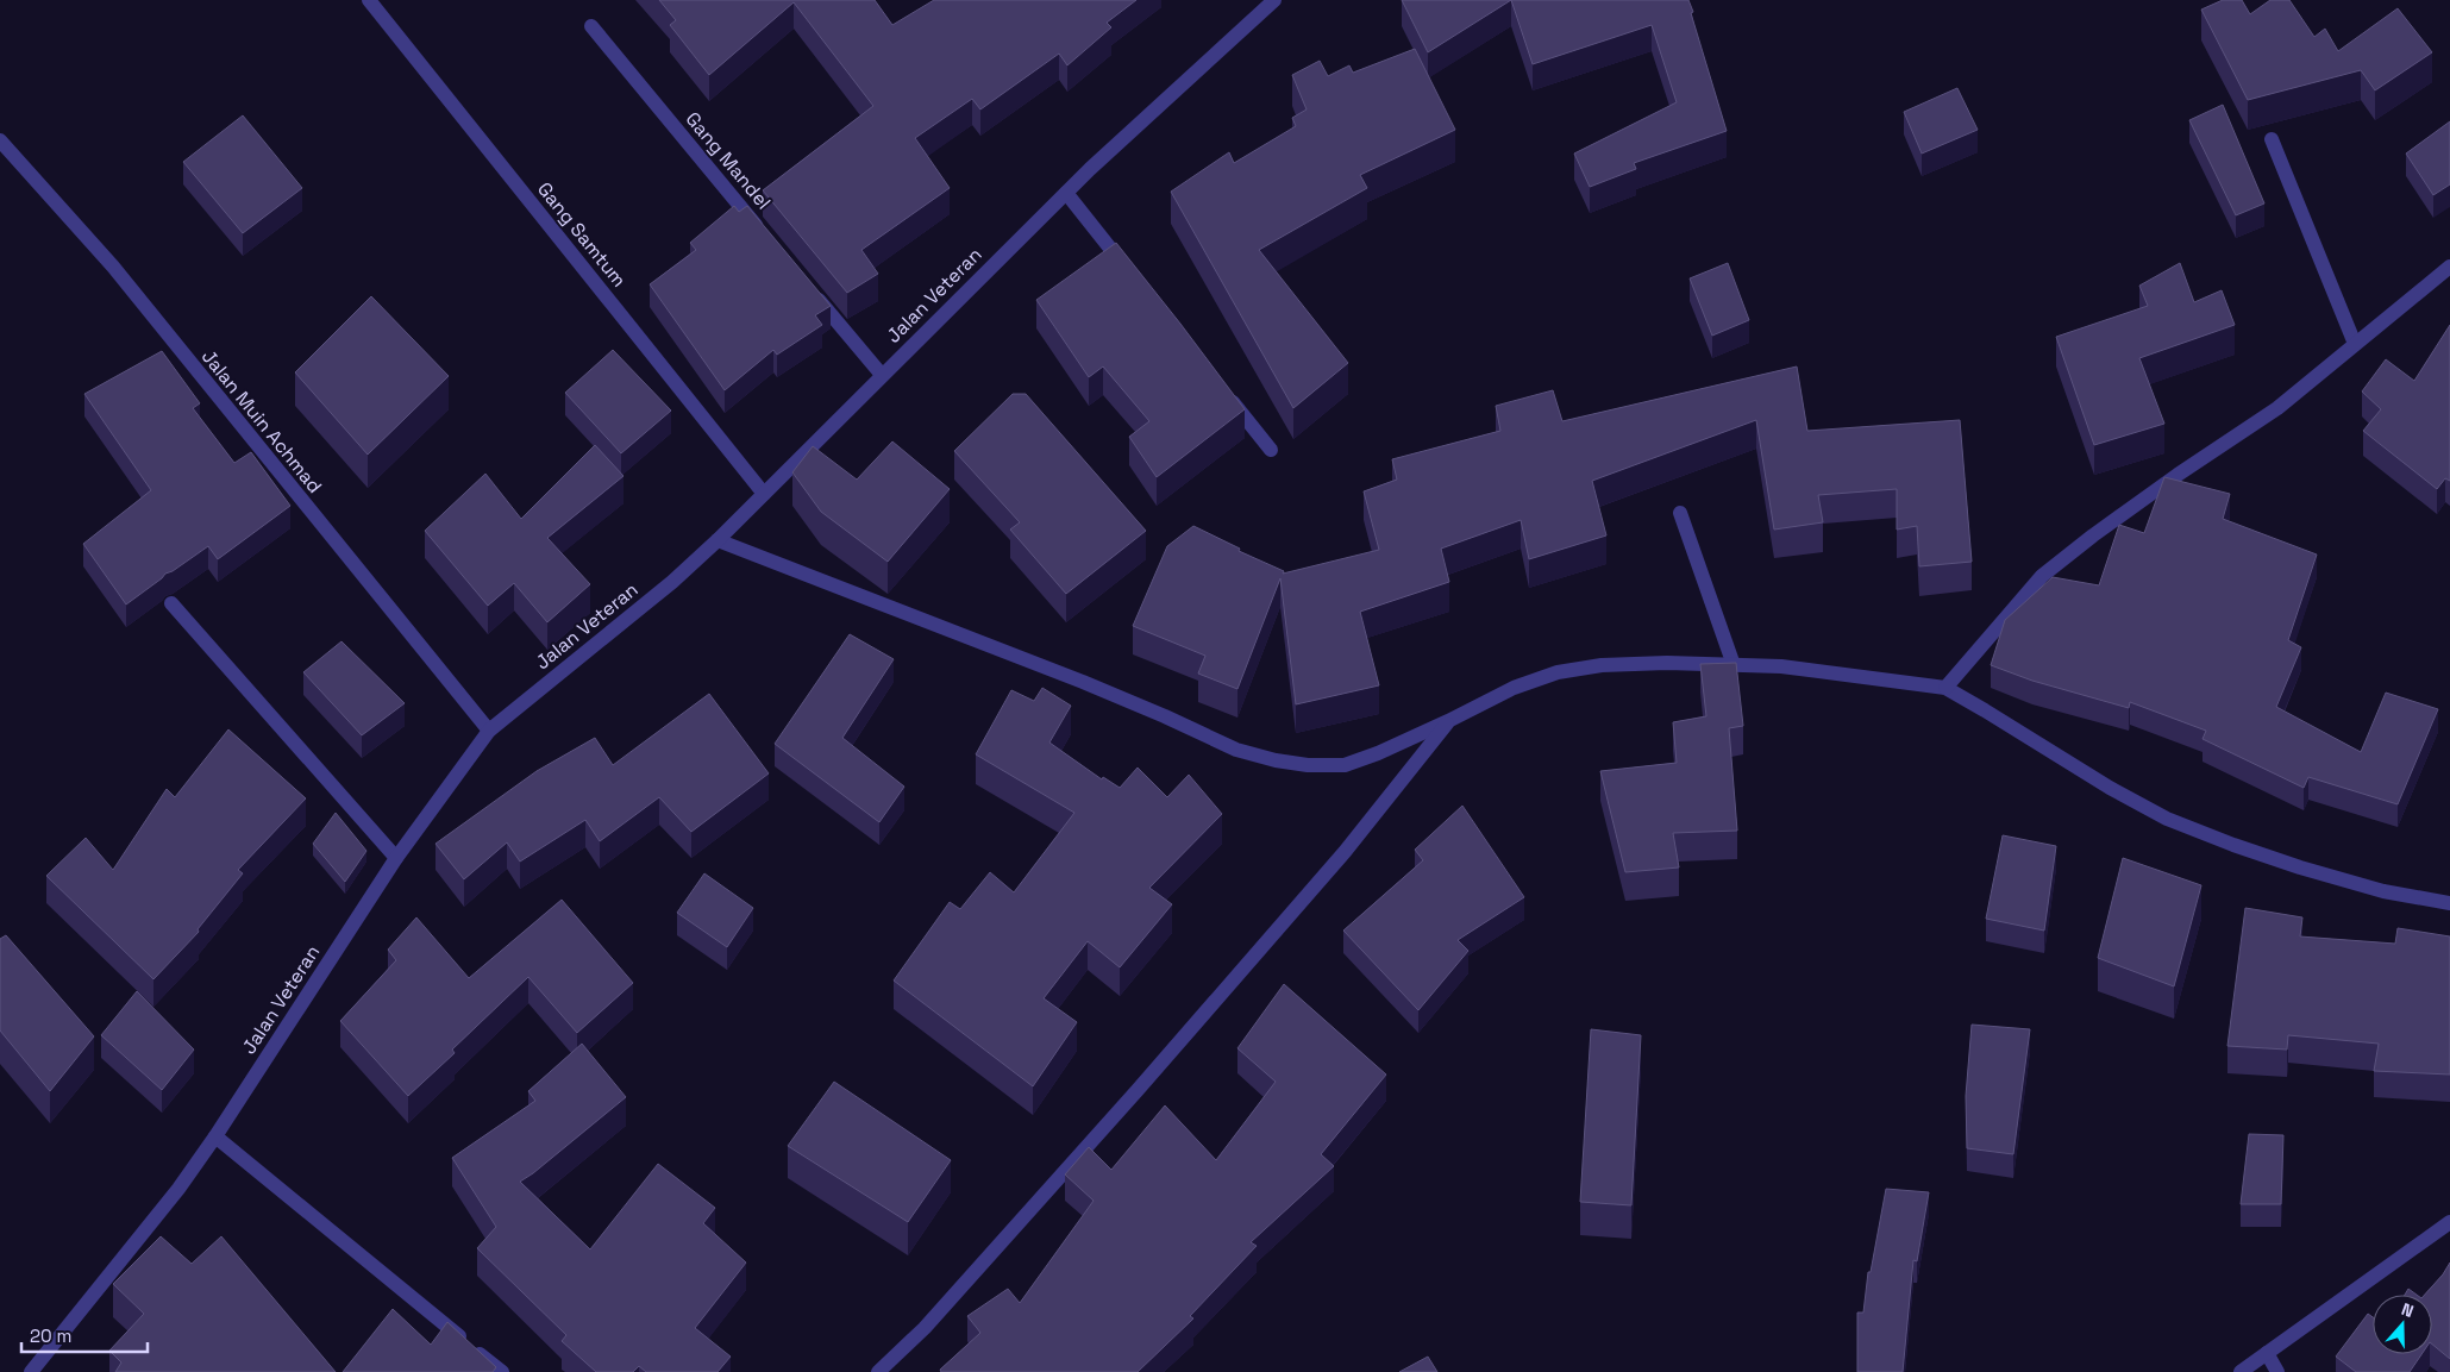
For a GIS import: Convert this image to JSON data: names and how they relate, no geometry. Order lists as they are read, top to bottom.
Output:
{
  "streets": {
    "street": [
      "Gang Mandel",
      "Gang Samtum",
      "Jalan Veteran",
      "Jalan Muin Achmad"
    ]
  },
  "crossings": [
    ["Gang Samtum", "Jalan Veteran"],
    ["Jalan Veteran", "Jalan Muin Achmad"]
  ],
  "scale_bar": "20 m",
  "north": "top"
}
